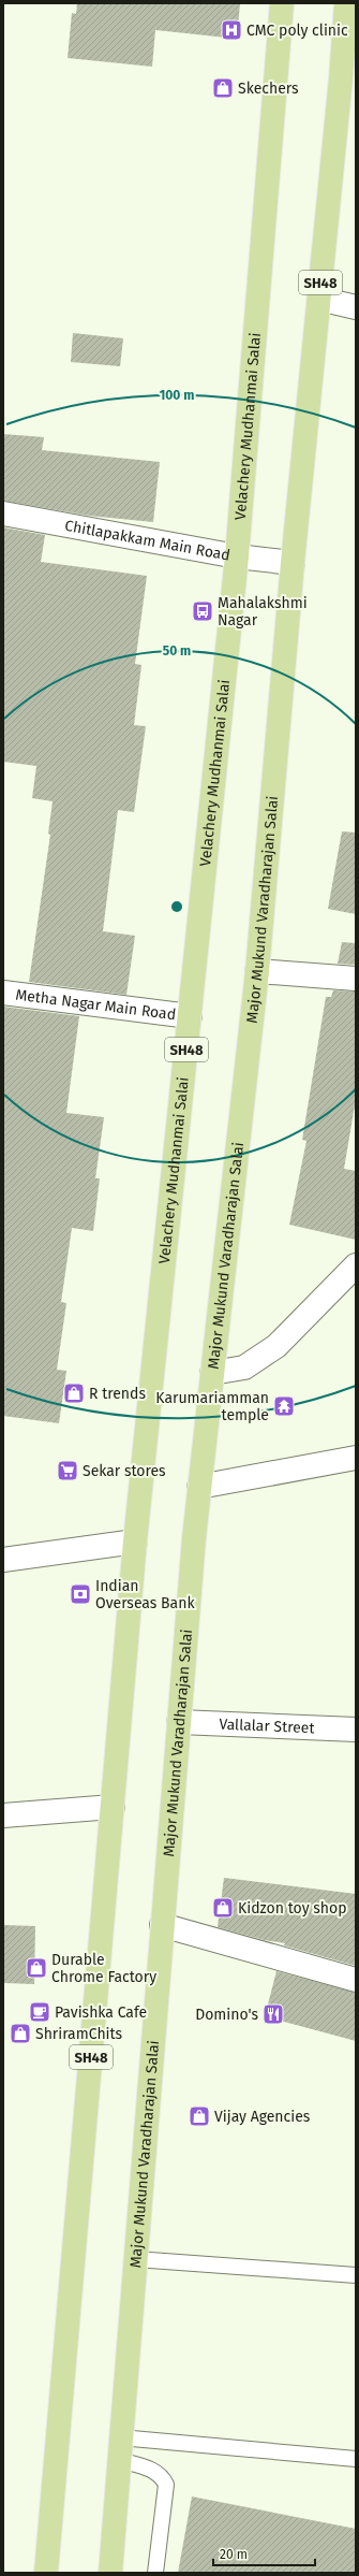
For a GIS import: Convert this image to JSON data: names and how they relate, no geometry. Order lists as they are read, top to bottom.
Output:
{
  "streets": {
    "main road": ["SH48", "Velachery Mudhanmai Salai", "Major Mukund Varadharajan Salai"],
    "street": ["Chitlapakkam Main Road", "Metha Nagar Main Road", "Vallalar Street"]
  },
  "crossings": [
    ["SH48", "Velachery Mudhanmai Salai"],
    ["SH48", "Chitlapakkam Main Road"],
    ["SH48", "Major Mukund Varadharajan Salai"],
    ["Velachery Mudhanmai Salai", "Chitlapakkam Main Road"],
    ["Velachery Mudhanmai Salai", "Metha Nagar Main Road"],
    ["Chitlapakkam Main Road", "Major Mukund Varadharajan Salai"],
    ["Major Mukund Varadharajan Salai", "Vallalar Street"]
  ],
  "places": {
    "hospital": ["CMC poly clinic"],
    "shop": [
      "Skechers",
      "R trends",
      "Kidzon toy shop",
      "Durable Chrome Factory",
      "ShriramChits",
      "Vijay Agencies"
    ],
    "bus stop": ["Mahalakshmi Nagar"],
    "temple": ["Karumariamman temple"],
    "supermarket": ["Sekar stores"],
    "bank": ["Indian Overseas Bank"],
    "cafe": ["Pavishka Cafe"],
    "restaurant": ["Domino's"]
  },
  "scale_bar": "20 m",
  "rings": ["100 m", "50 m"]
}
